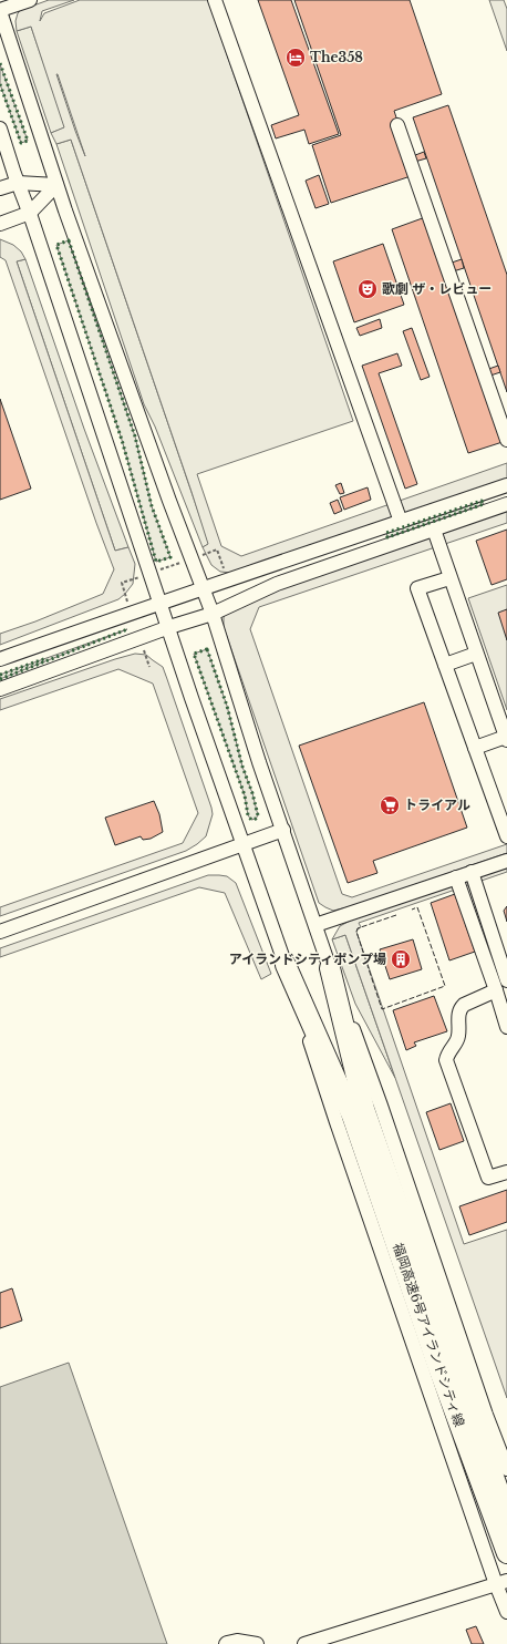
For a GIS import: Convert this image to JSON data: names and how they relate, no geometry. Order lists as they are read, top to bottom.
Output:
{
  "streets": {
    "highway": ["福岡高速6号アイランドシティ線"]
  },
  "places": {
    "hotel": ["The358"],
    "theatre": ["歌劇 ザ・レビュー"],
    "supermarket": ["トライアル"],
    "building": ["アイランドシティポンプ場"]
  }
}
